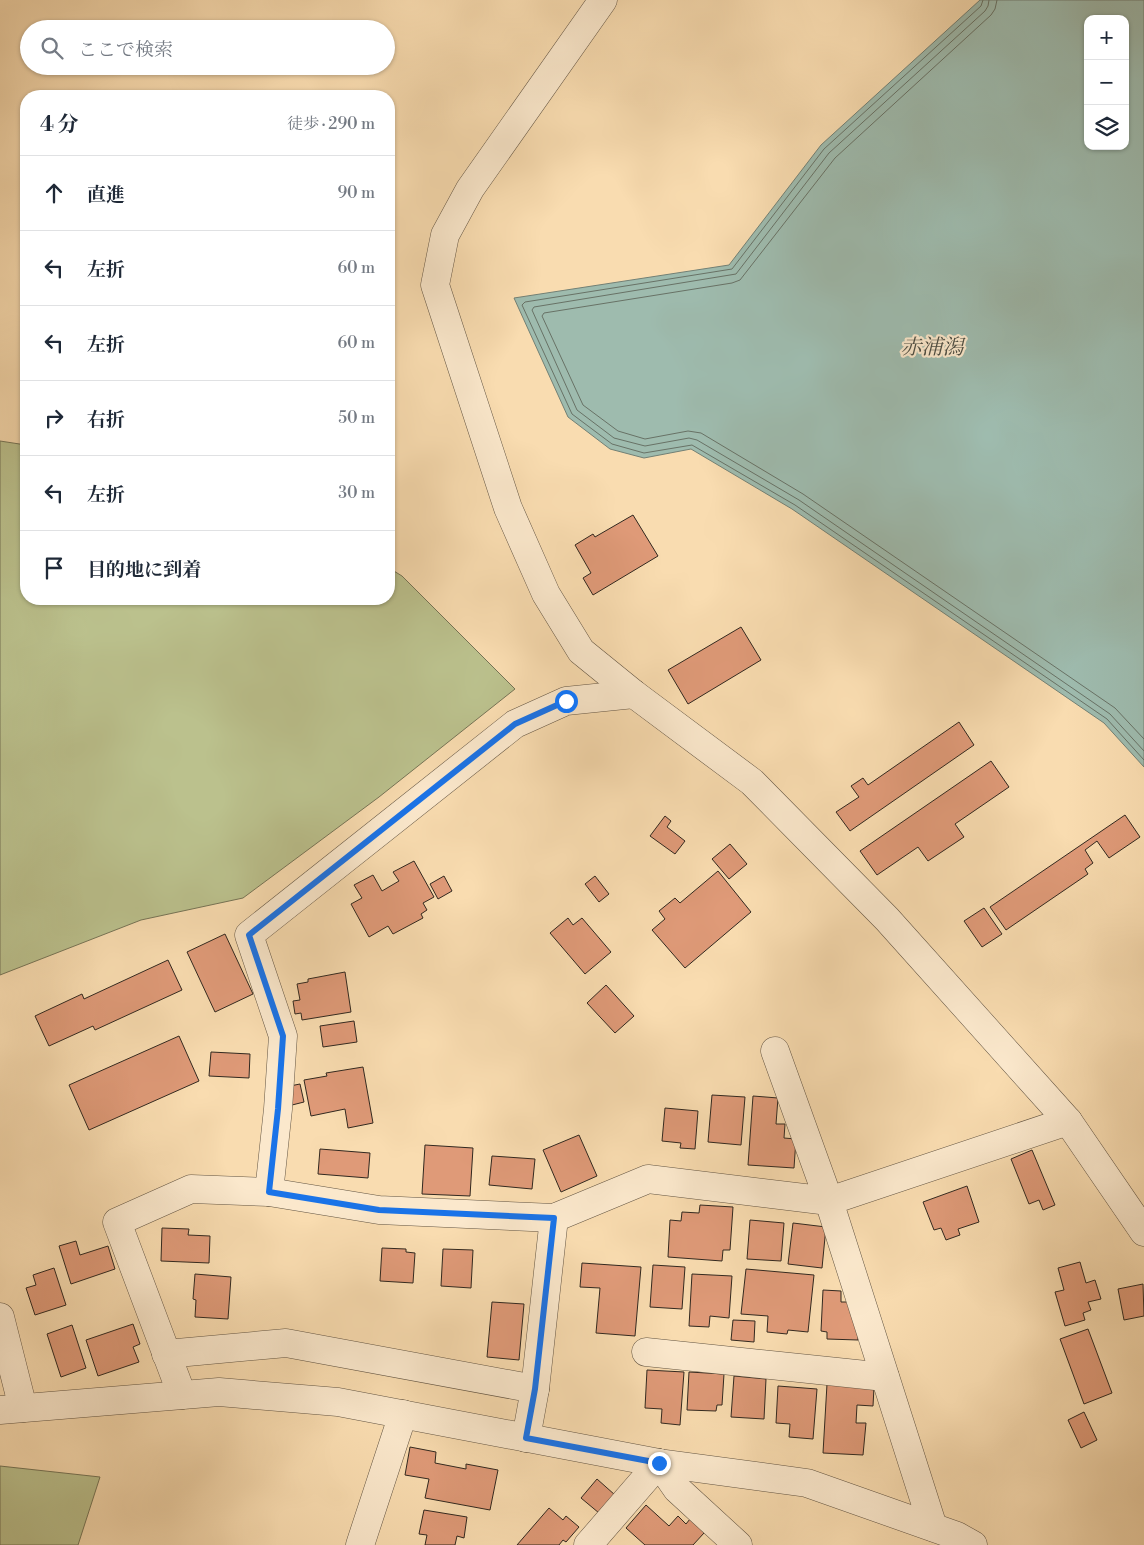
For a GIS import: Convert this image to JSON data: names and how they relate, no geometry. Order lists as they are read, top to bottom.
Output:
{
  "water": ["赤浦潟"],
  "page": {
    "map_buttons": ["+", "−"],
    "search": "ここで検索",
    "heading": ["4 分", "徒歩 · 290 m"],
    "list": [
      ["直進", "90 m"],
      ["左折", "60 m"],
      ["左折", "60 m"],
      ["右折", "50 m"],
      ["左折", "30 m"],
      "目的地に到着"
    ]
  }
}
